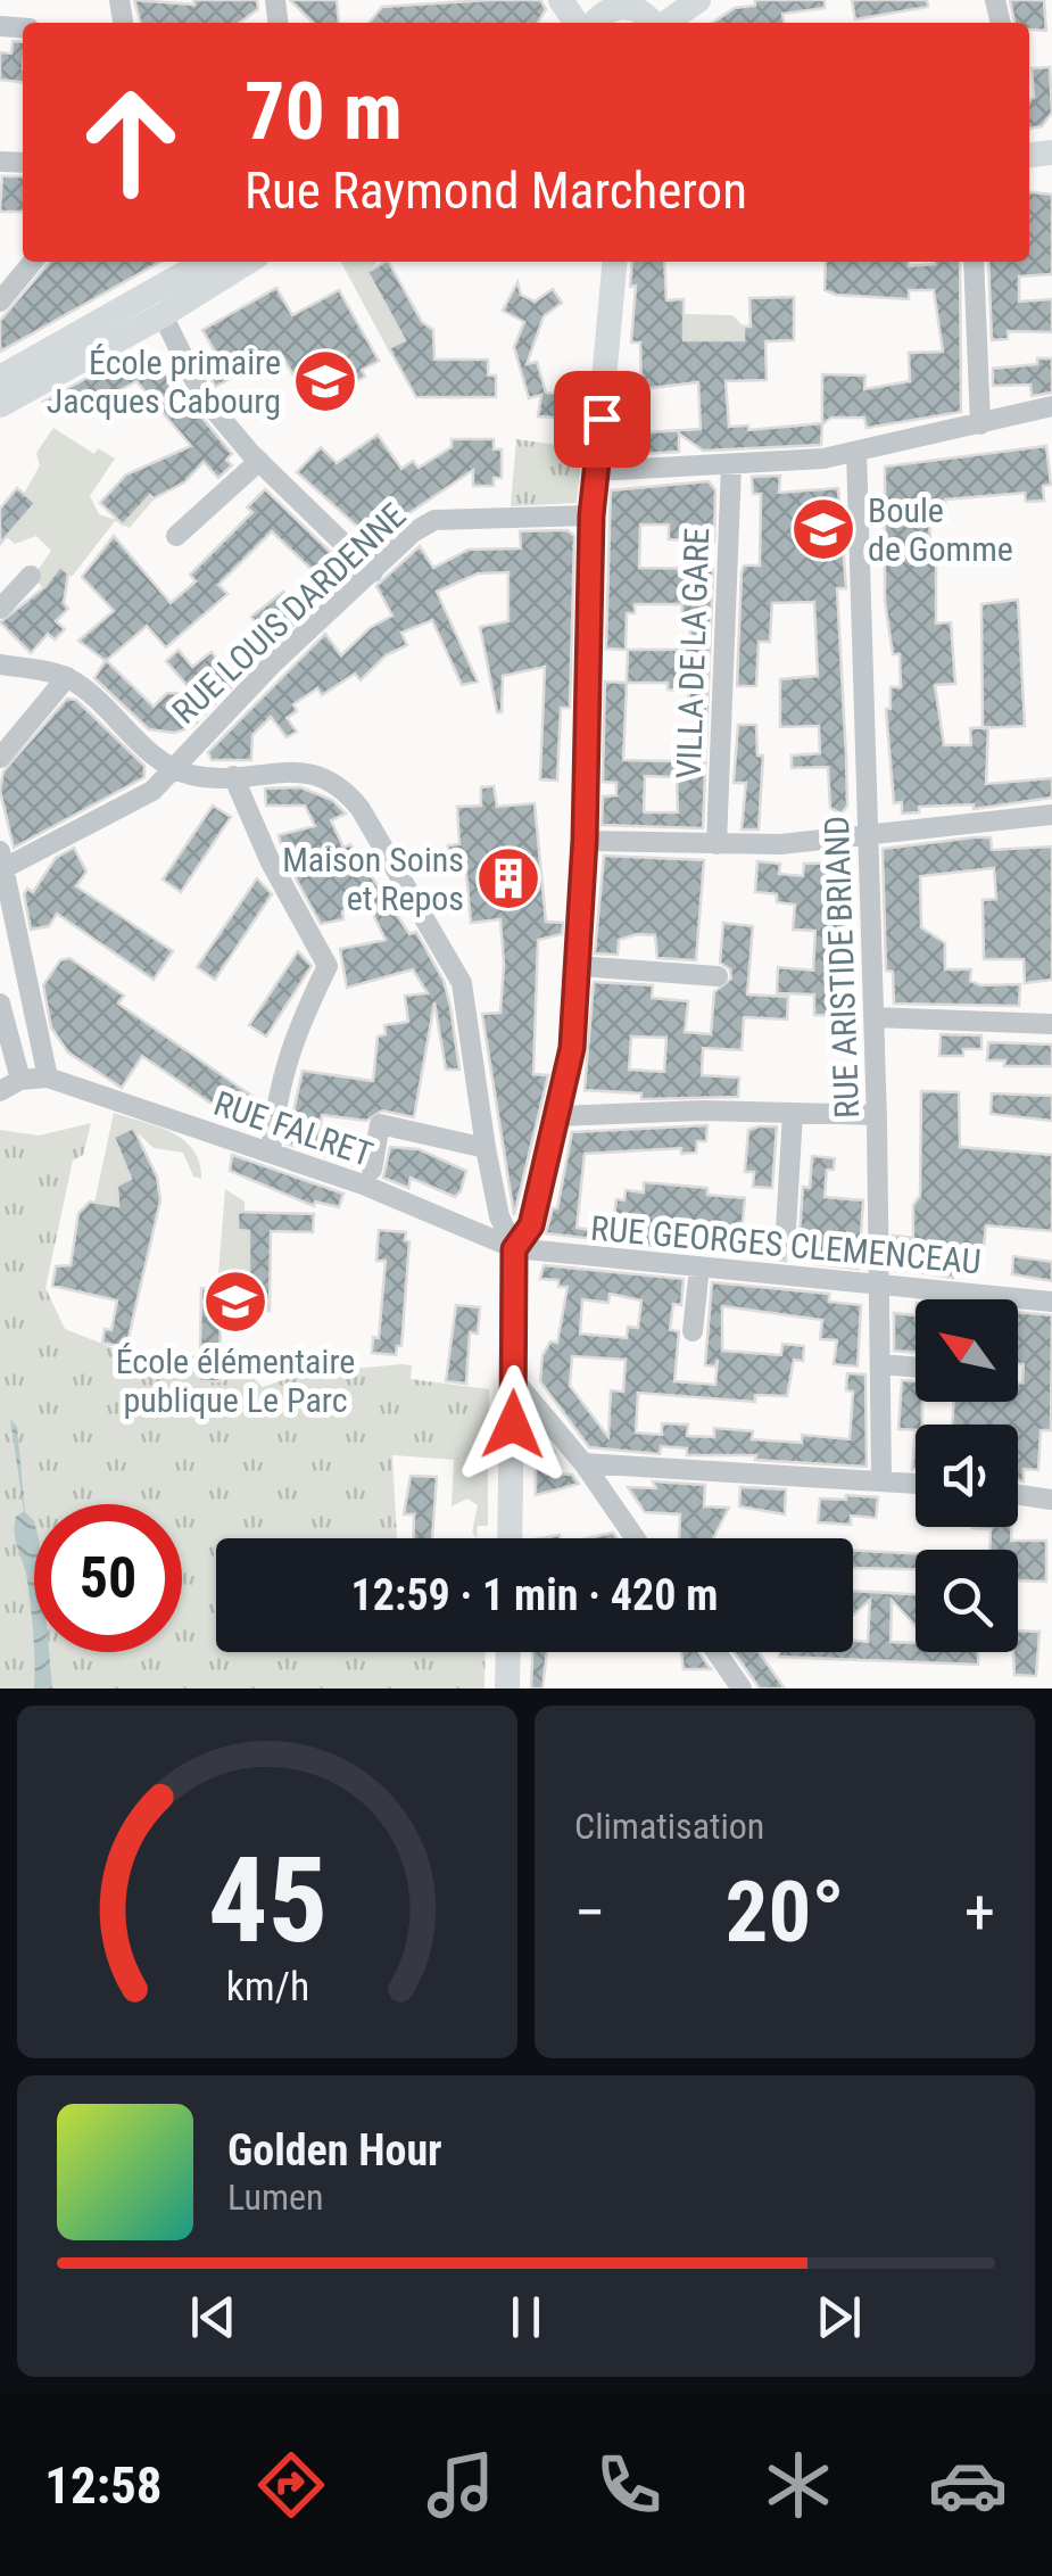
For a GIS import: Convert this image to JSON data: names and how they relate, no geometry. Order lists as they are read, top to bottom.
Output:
{
  "streets": {
    "street": [
      "RUE LOUIS DARDENNE",
      "VILLA DE LA GARE",
      "RUE ARISTIDE BRIAND",
      "RUE FALRET",
      "RUE GEORGES CLEMENCEAU"
    ]
  },
  "crossings": [
    ["RUE ARISTIDE BRIAND", "RUE GEORGES CLEMENCEAU"],
    ["RUE FALRET", "RUE GEORGES CLEMENCEAU"]
  ],
  "places": {
    "school or university": ["École primaire Jacques Cabourg", "Boule de Gomme", "École élémentaire publique Le Parc"],
    "building": ["Maison Soins et Repos"]
  },
  "north": "top left",
  "page": {
    "turn": ["70 m", "Rue Raymond Marcheron"],
    "limit": "50",
    "trip": "12:59 · 1 min · 420 m",
    "tile": "Climatisation",
    "heat": ["−", "20°", "+"],
    "song": ["Golden Hour", "Lumen"],
    "tabs": "12:58",
    "gauge": ["45", "km/h"]
  }
}
